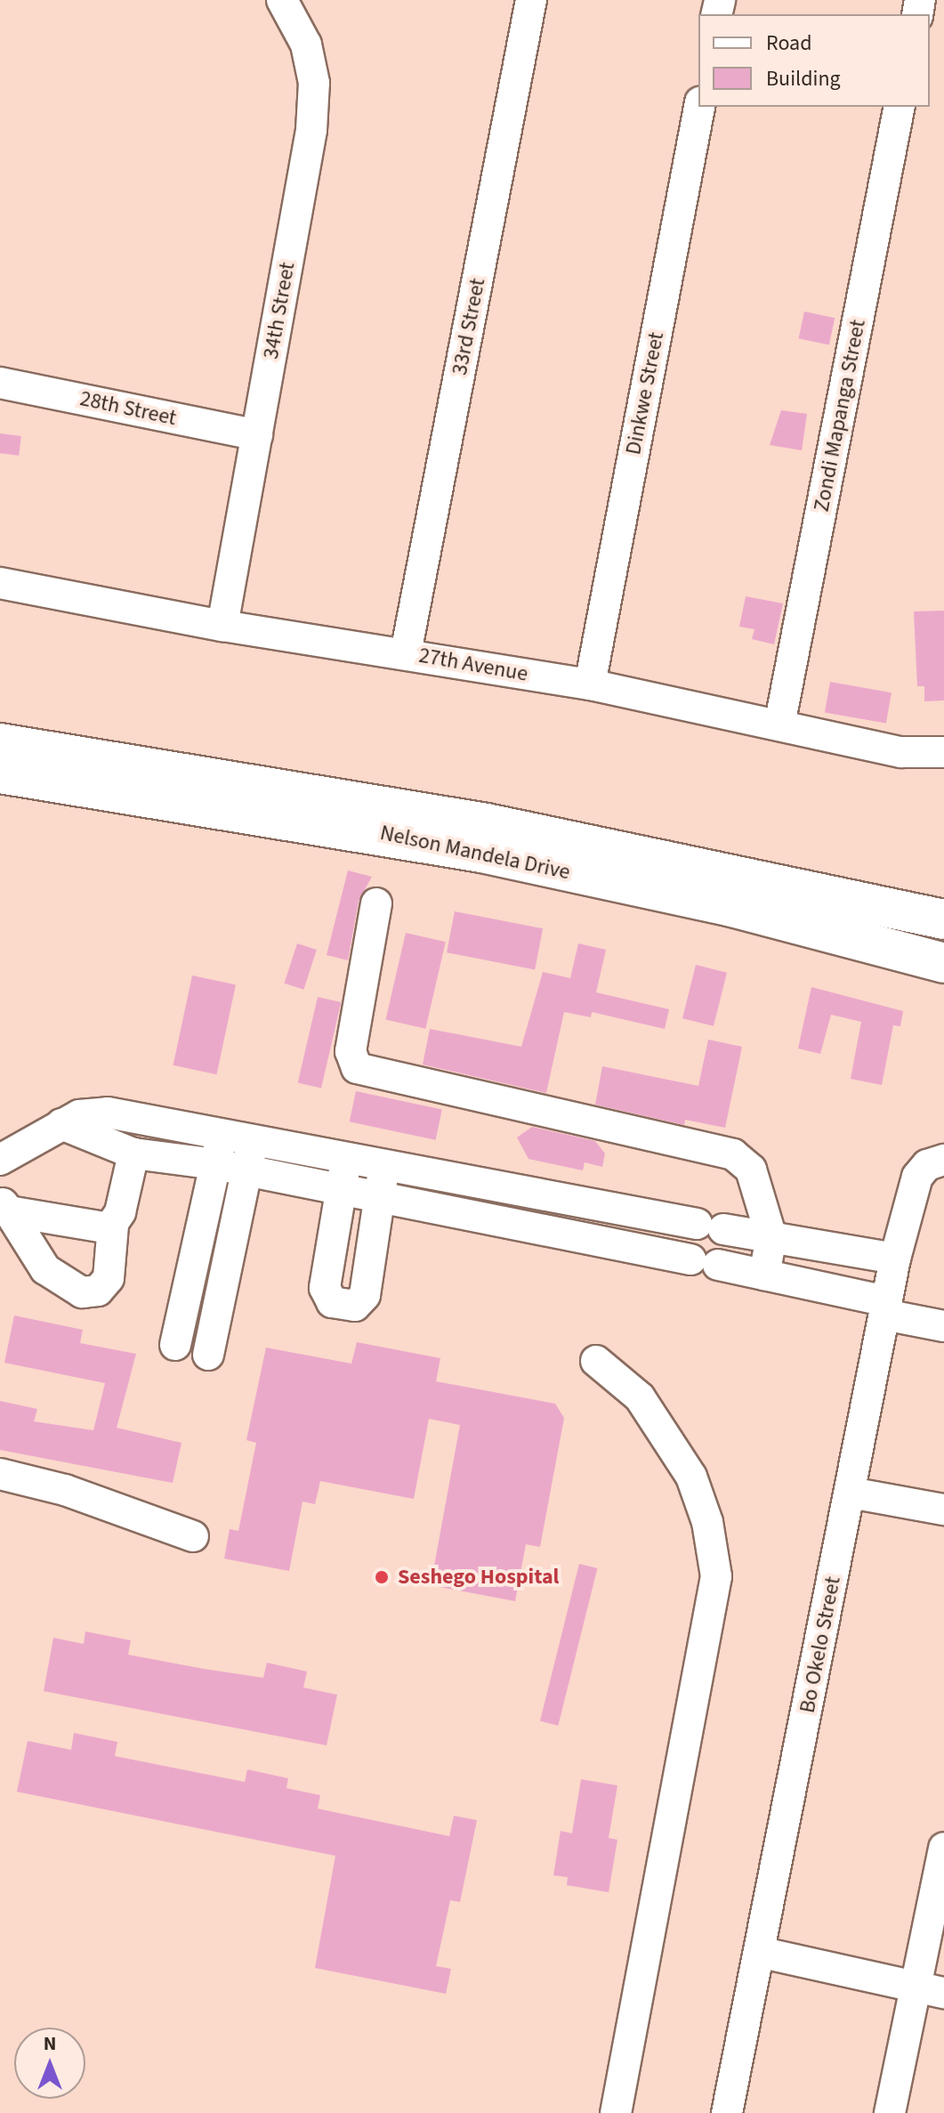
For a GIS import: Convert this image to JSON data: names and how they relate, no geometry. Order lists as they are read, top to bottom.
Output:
{
  "streets": {
    "main road": ["Nelson Mandela Drive"],
    "street": [
      "34th Street",
      "33rd Street",
      "Dinkwe Street",
      "28th Street",
      "Zondi Mapanga Street",
      "27th Avenue",
      "Bo Okelo Street"
    ]
  },
  "crossings": [
    ["34th Street", "28th Street"],
    ["34th Street", "27th Avenue"],
    ["33rd Street", "27th Avenue"],
    ["Dinkwe Street", "27th Avenue"],
    ["Zondi Mapanga Street", "27th Avenue"]
  ],
  "places": ["Seshego Hospital"],
  "legend": ["Road", "Building"],
  "north": "top"
}
